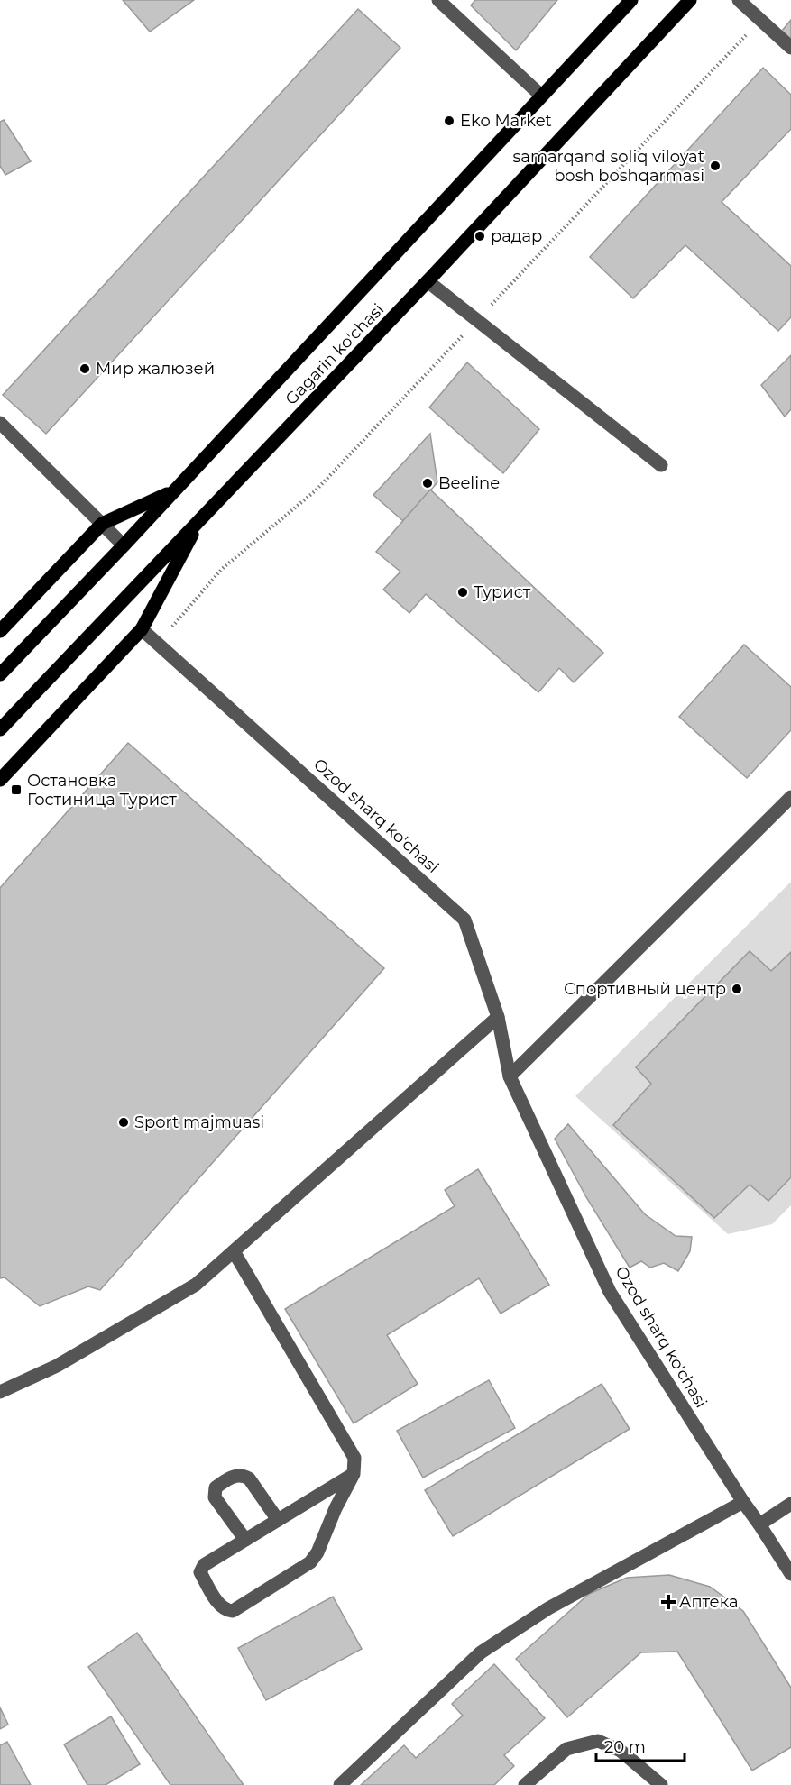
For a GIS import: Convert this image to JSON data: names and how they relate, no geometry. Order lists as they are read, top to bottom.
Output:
{
  "streets": {
    "main road": ["Gagarin ko'chasi"],
    "street": ["Ozod sharq ko'chasi"]
  },
  "places": {
    "other": [
      "Eko Market",
      "samarqand soliq viloyat bosh boshqarmasi",
      "радар",
      "Мир жалюзей",
      "Beeline",
      "Турист",
      "Спортивный центр",
      "Sport majmuasi"
    ],
    "transit": ["Остановка Гостиница Турист"],
    "health": ["Аптека"]
  },
  "scale_bar": "20 m"
}
